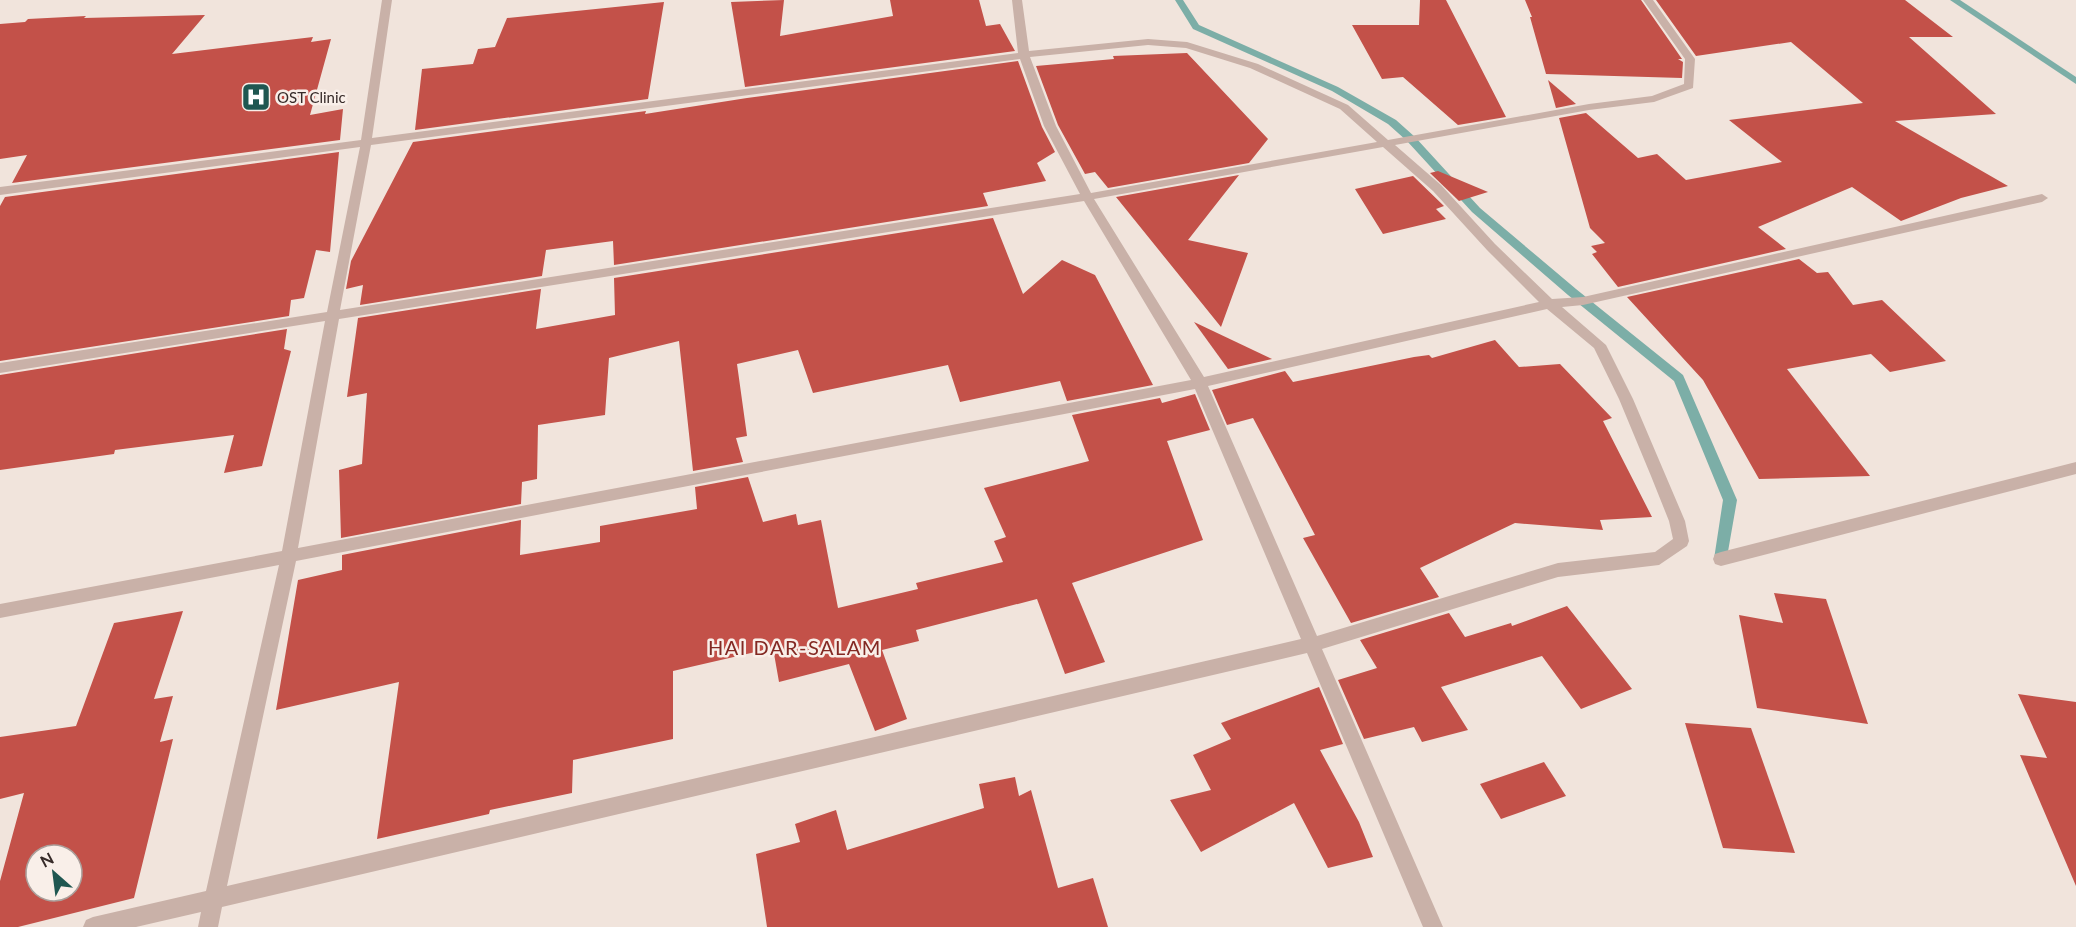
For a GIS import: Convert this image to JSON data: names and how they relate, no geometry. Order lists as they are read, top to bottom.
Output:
{
  "districts": ["HAI DAR-SALAM"],
  "places": {
    "hospital": ["OST Clinic"]
  },
  "north": "top left"
}
